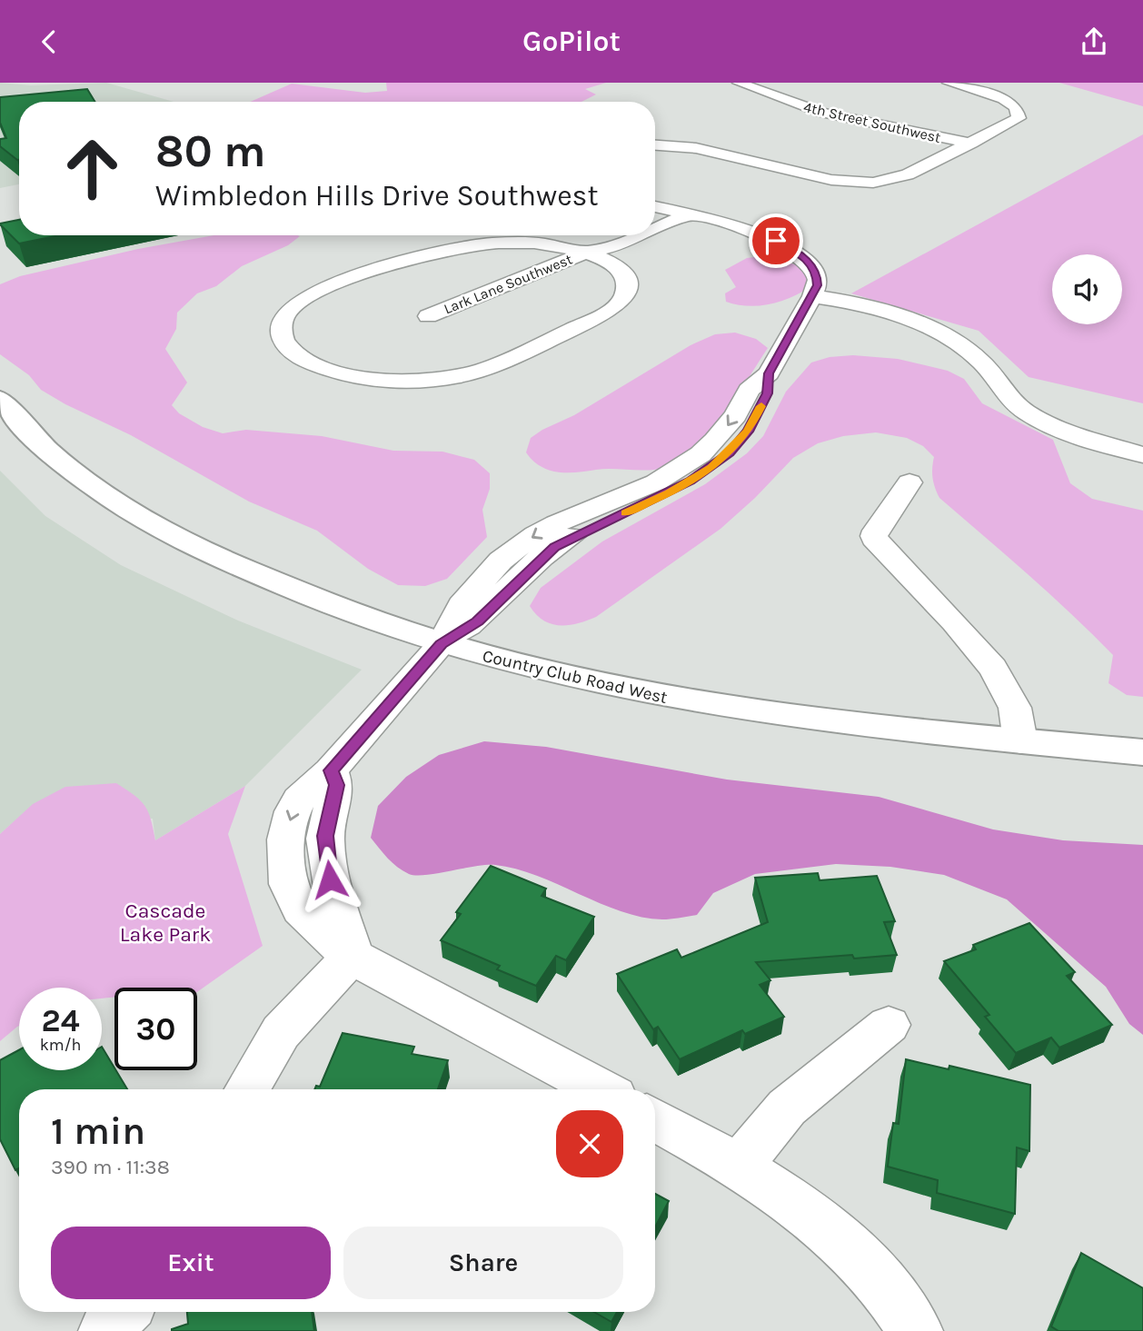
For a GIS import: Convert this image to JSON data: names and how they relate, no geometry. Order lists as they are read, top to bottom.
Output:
{
  "streets": {
    "main road": ["Country Club Road West"],
    "street": ["4th Street Southwest", "Lark Lane Southwest"]
  },
  "parks": ["Cascade Lake Park"],
  "page": {
    "header": "GoPilot",
    "turn": ["80 m", "Wimbledon Hills Drive Southwest"],
    "speed": "24 km/h",
    "limit": "30",
    "heading": ["1 min", "390 m · 11:38"],
    "buttons": ["Exit", "Share"]
  }
}
